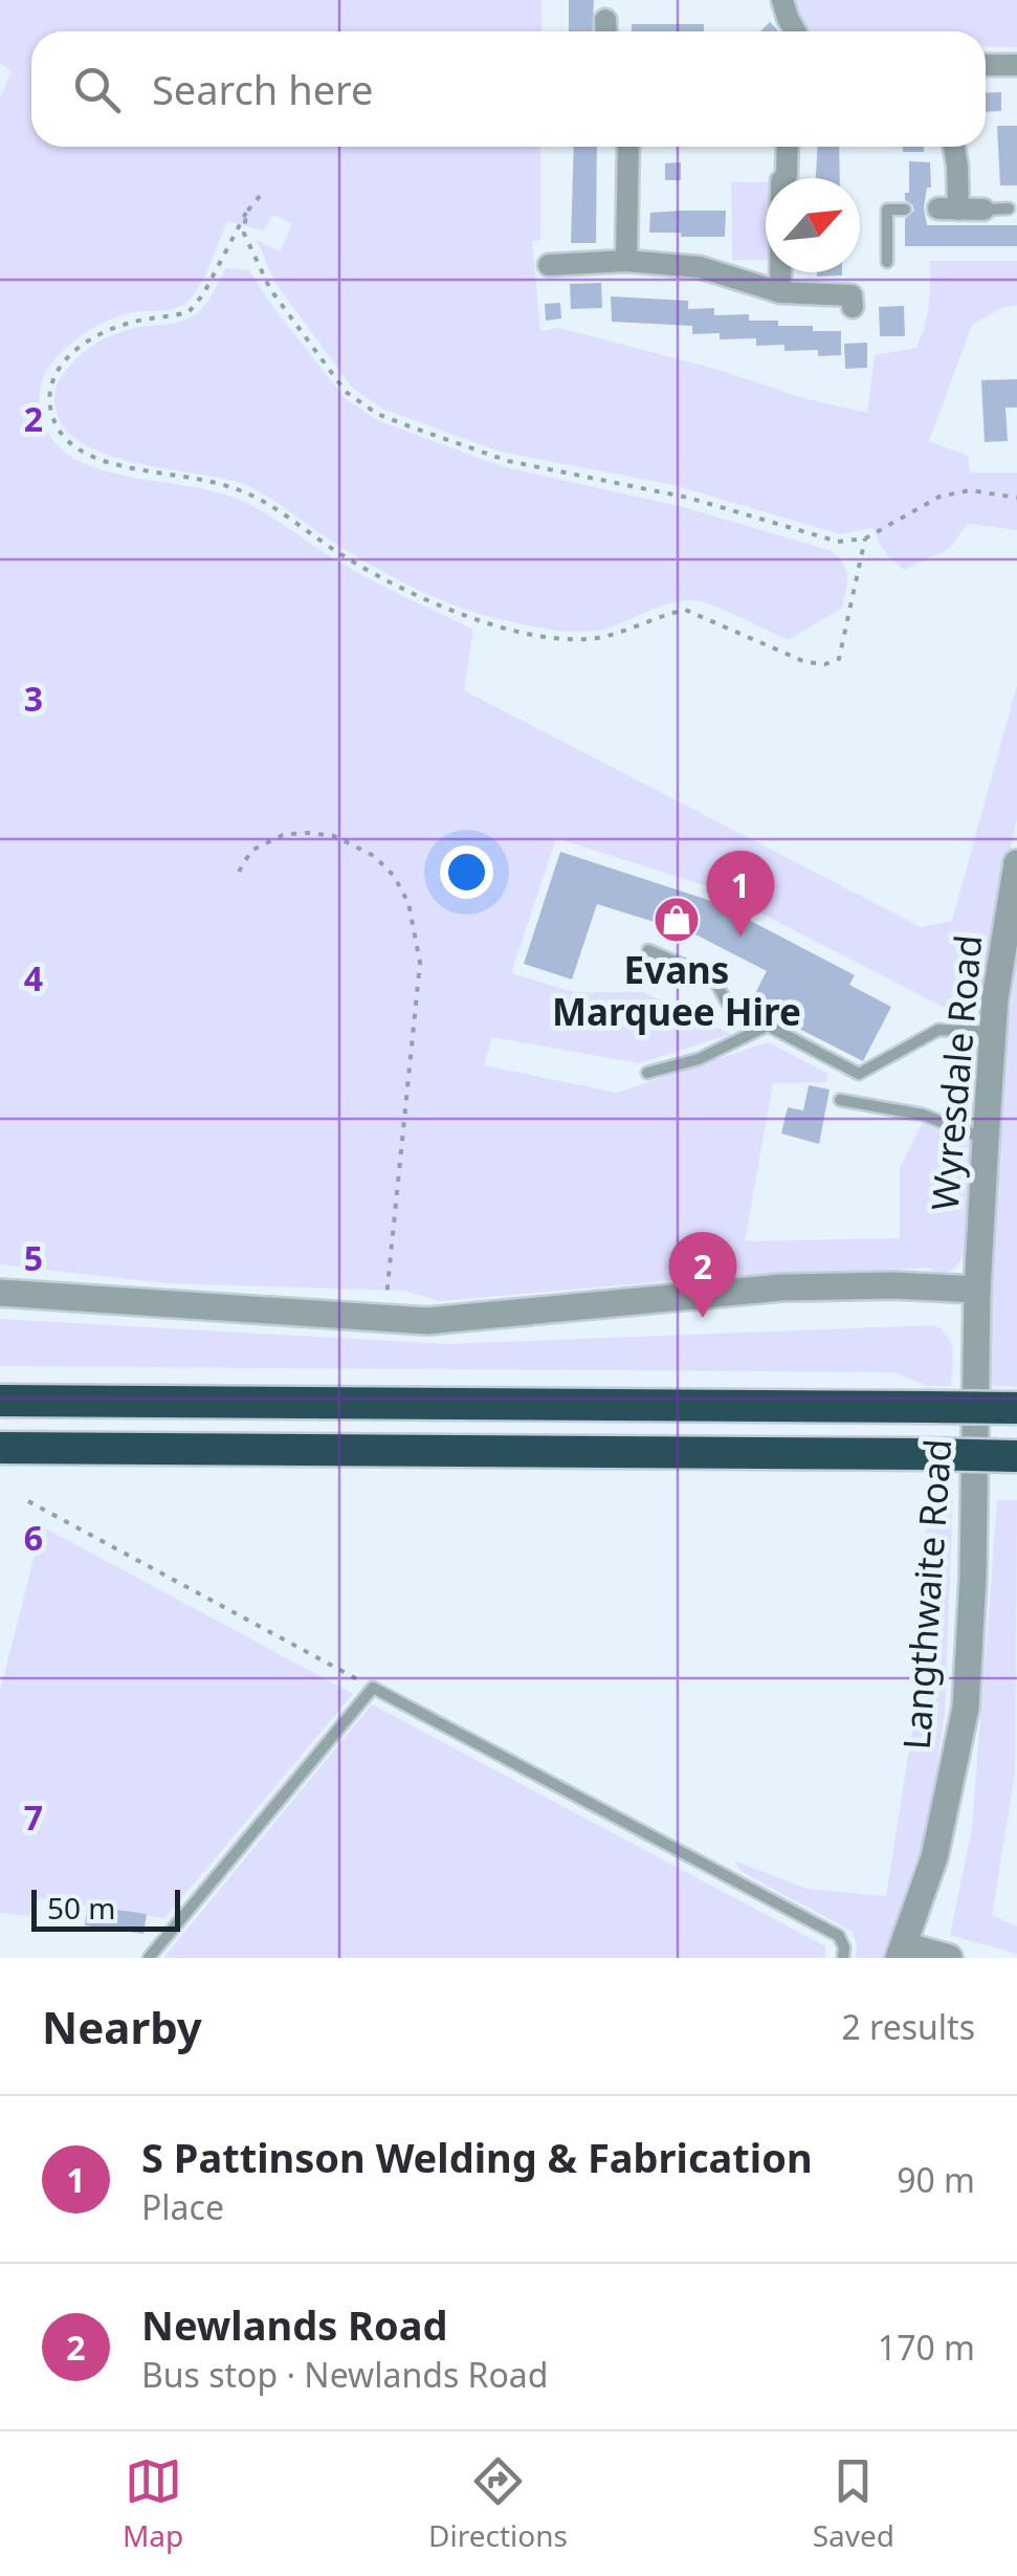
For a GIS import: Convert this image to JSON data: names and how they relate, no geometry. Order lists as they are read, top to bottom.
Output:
{
  "streets": {
    "street": ["Wyresdale Road", "Langthwaite Road"]
  },
  "crossings": [
    ["Wyresdale Road", "Langthwaite Road"]
  ],
  "places": {
    "shop": ["Evans Marquee Hire"]
  },
  "scale_bar": "50 m",
  "north": "top right",
  "page": {
    "search": "Search here",
    "pins": ["1", "2"],
    "scale": "50 m",
    "heading": ["Nearby", "2 results"],
    "list": [
      {
        "mark": "1",
        "name": "S Pattinson Welding & Fabrication",
        "note": "Place",
        "value": "90 m"
      },
      {
        "mark": "2",
        "name": "Newlands Road",
        "note": "Bus stop · Newlands Road",
        "value": "170 m"
      }
    ],
    "nav": ["Map", "Directions", "Saved"]
  },
  "grid": {
    "rows": [
      "2",
      "3",
      "4",
      "5",
      "6",
      "7"
    ]
  }
}
